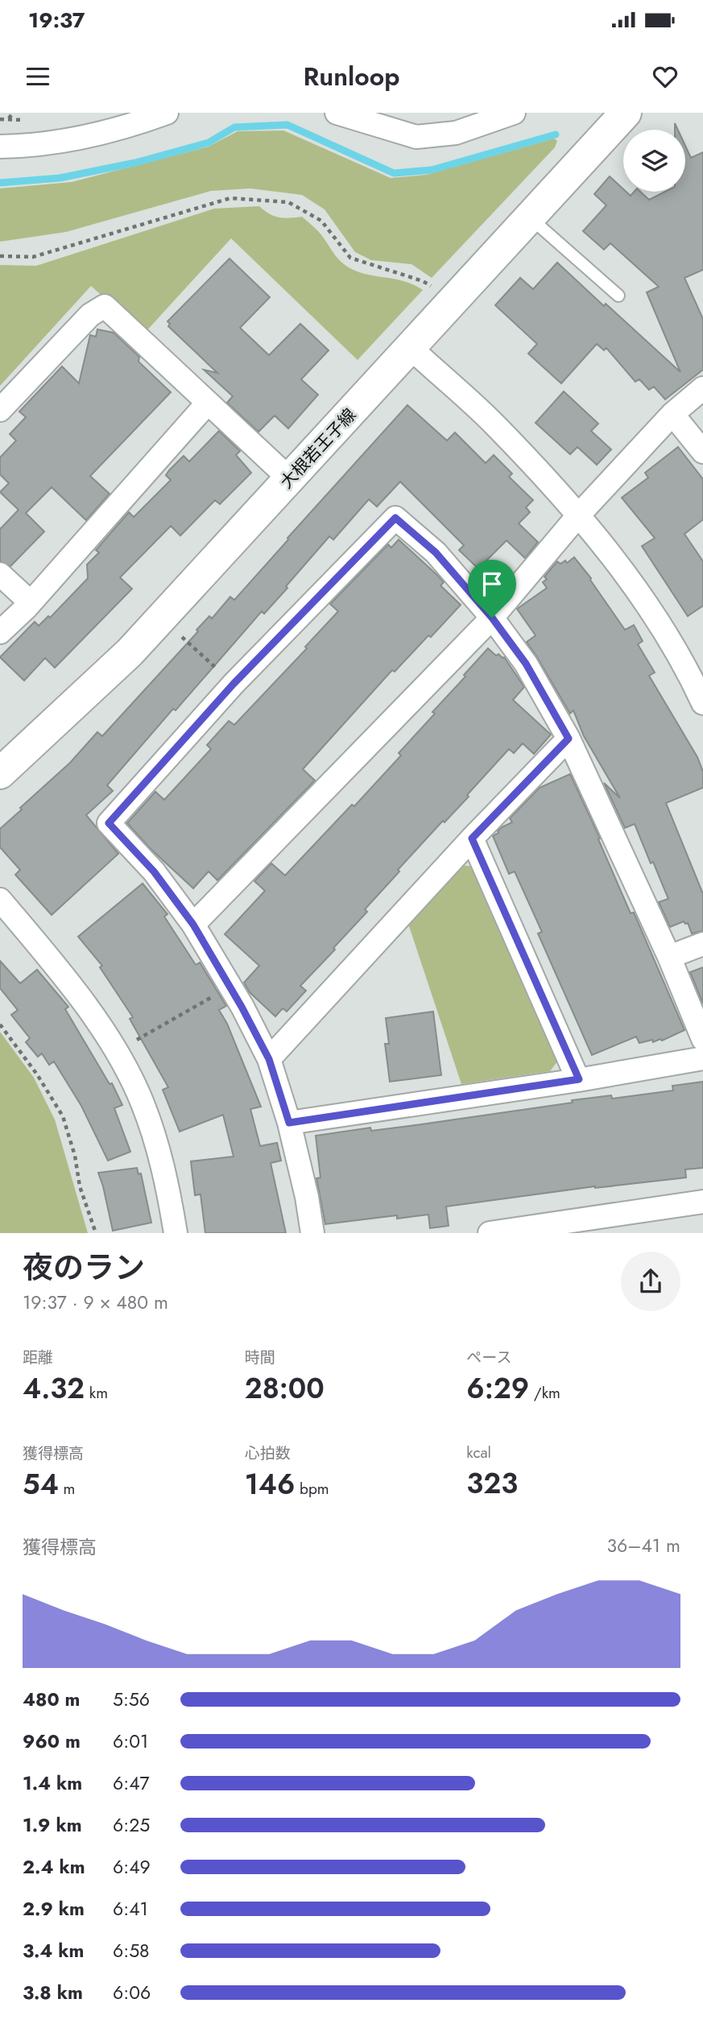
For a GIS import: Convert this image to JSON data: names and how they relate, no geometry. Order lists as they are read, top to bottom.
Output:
{
  "streets": {
    "street": ["大根若王子線"]
  },
  "page": {
    "status": "19:37",
    "header": "Runloop",
    "heading": ["夜のラン", "19:37 · 9 × 480 m"],
    "stats": [
      ["距離", "4.32 km"],
      ["時間", "28:00"],
      ["ペース", "6:29 /km"],
      ["獲得標高", "54 m"],
      ["心拍数", "146 bpm"],
      ["kcal", "323"]
    ],
    "chart": ["獲得標高", "36–41 m"],
    "list": [
      {
        "name": "480 m",
        "note": "5:56"
      },
      {
        "name": "960 m",
        "note": "6:01"
      },
      {
        "name": "1.4 km",
        "note": "6:47"
      },
      {
        "name": "1.9 km",
        "note": "6:25"
      },
      {
        "name": "2.4 km",
        "note": "6:49"
      },
      {
        "name": "2.9 km",
        "note": "6:41"
      },
      {
        "name": "3.4 km",
        "note": "6:58"
      },
      {
        "name": "3.8 km",
        "note": "6:06"
      }
    ]
  }
}
